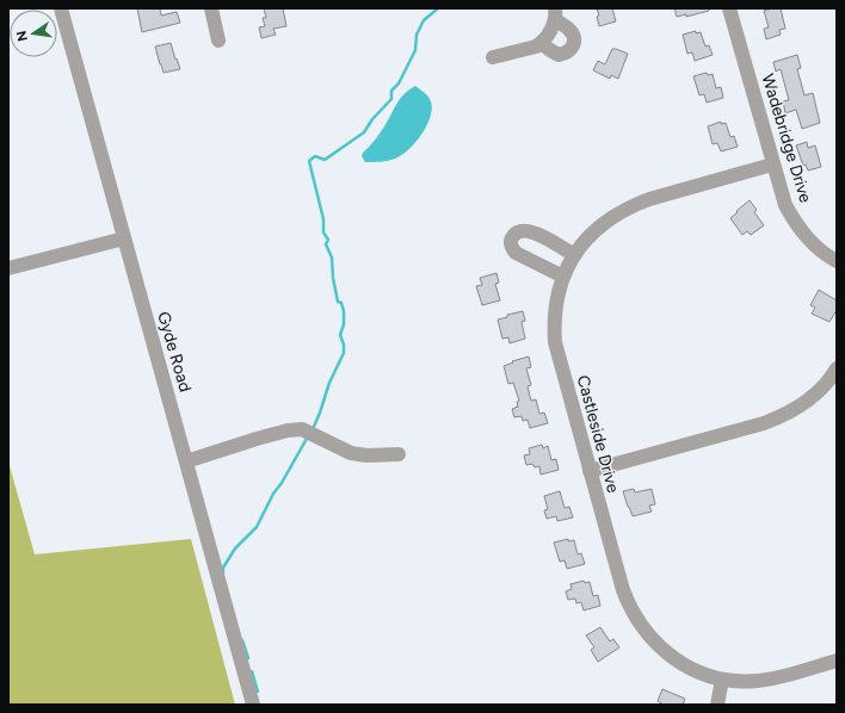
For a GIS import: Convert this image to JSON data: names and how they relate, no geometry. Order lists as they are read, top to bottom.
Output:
{
  "streets": {
    "street": ["Wadebridge Drive", "Gyde Road", "Castleside Drive"]
  },
  "crossings": [
    ["Wadebridge Drive", "Castleside Drive"]
  ],
  "north": "left"
}
